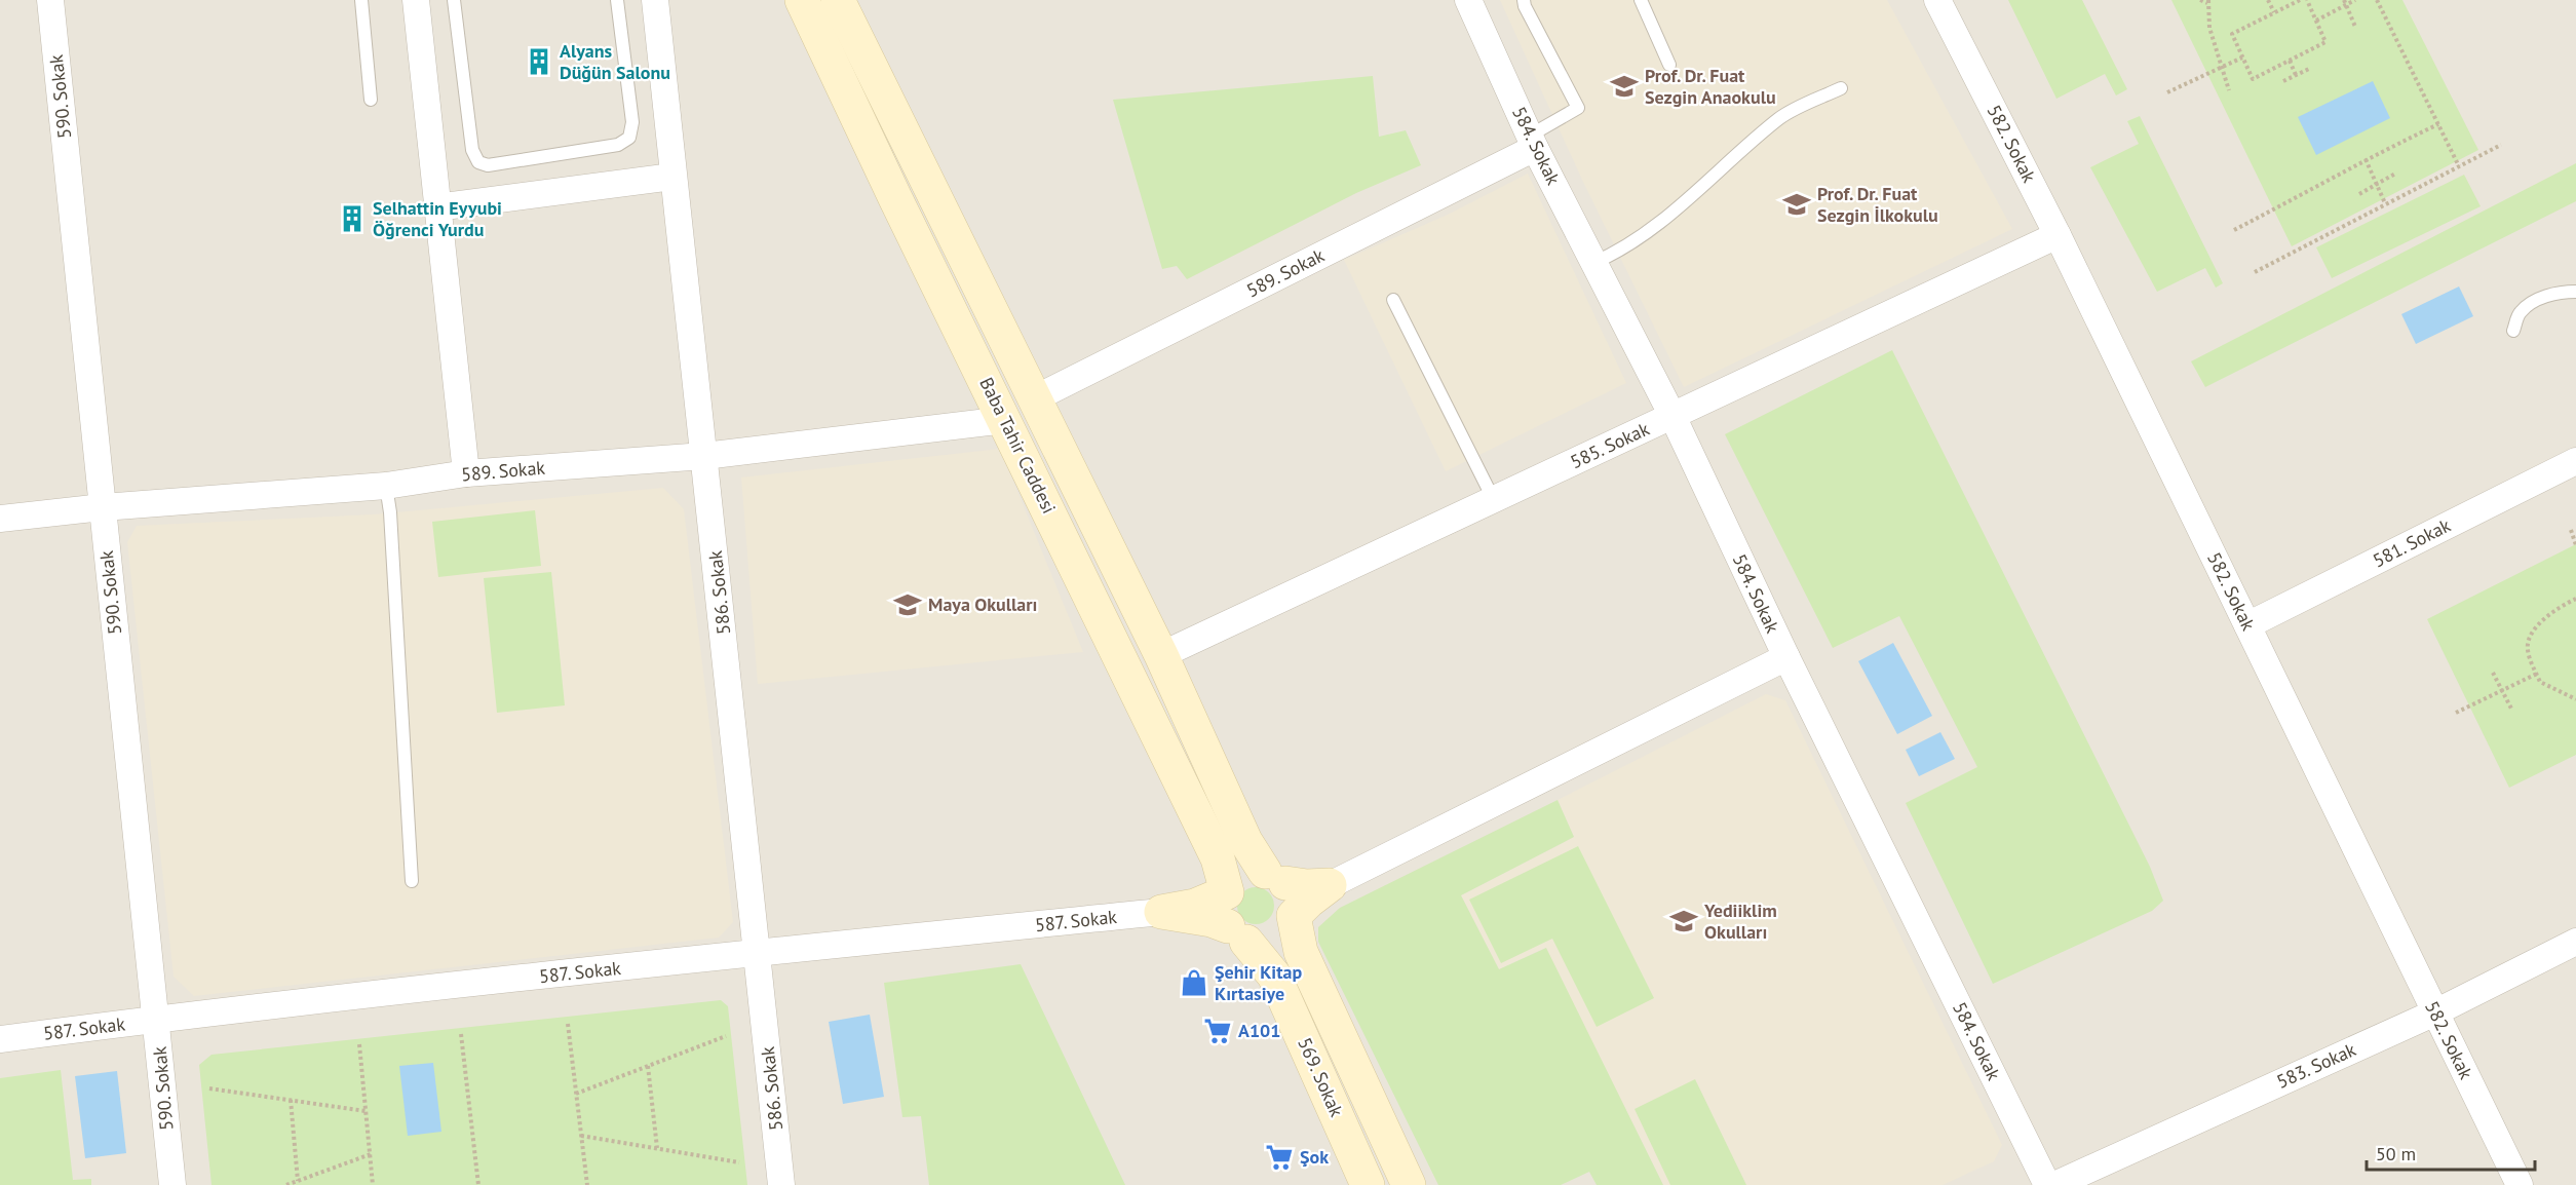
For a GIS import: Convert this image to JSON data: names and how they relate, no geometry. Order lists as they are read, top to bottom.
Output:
{
  "streets": {
    "street": [
      "590. Sokak",
      "582. Sokak",
      "584. Sokak",
      "589. Sokak",
      "Baba Tahir Caddesi",
      "585. Sokak",
      "581. Sokak",
      "586. Sokak",
      "587. Sokak",
      "583. Sokak",
      "569. Sokak"
    ]
  },
  "crossings": [
    ["590. Sokak", "589. Sokak"],
    ["590. Sokak", "587. Sokak"],
    ["582. Sokak", "585. Sokak"],
    ["582. Sokak", "581. Sokak"],
    ["582. Sokak", "583. Sokak"],
    ["584. Sokak", "589. Sokak"],
    ["584. Sokak", "585. Sokak"],
    ["589. Sokak", "Baba Tahir Caddesi"],
    ["589. Sokak", "586. Sokak"],
    ["Baba Tahir Caddesi", "585. Sokak"],
    ["Baba Tahir Caddesi", "569. Sokak"],
    ["586. Sokak", "587. Sokak"]
  ],
  "places": {
    "building": ["Alyans Düğün Salonu", "Selhattin Eyyubi Öğrenci Yurdu"],
    "school or university": [
      "Prof. Dr. Fuat Sezgin Anaokulu",
      "Prof. Dr. Fuat Sezgin İlkokulu",
      "Maya Okulları",
      "Yediiklim Okulları"
    ],
    "shop": ["Şehir Kitap Kırtasiye"],
    "supermarket": ["A101", "Şok"]
  },
  "scale_bar": "50 m"
}
